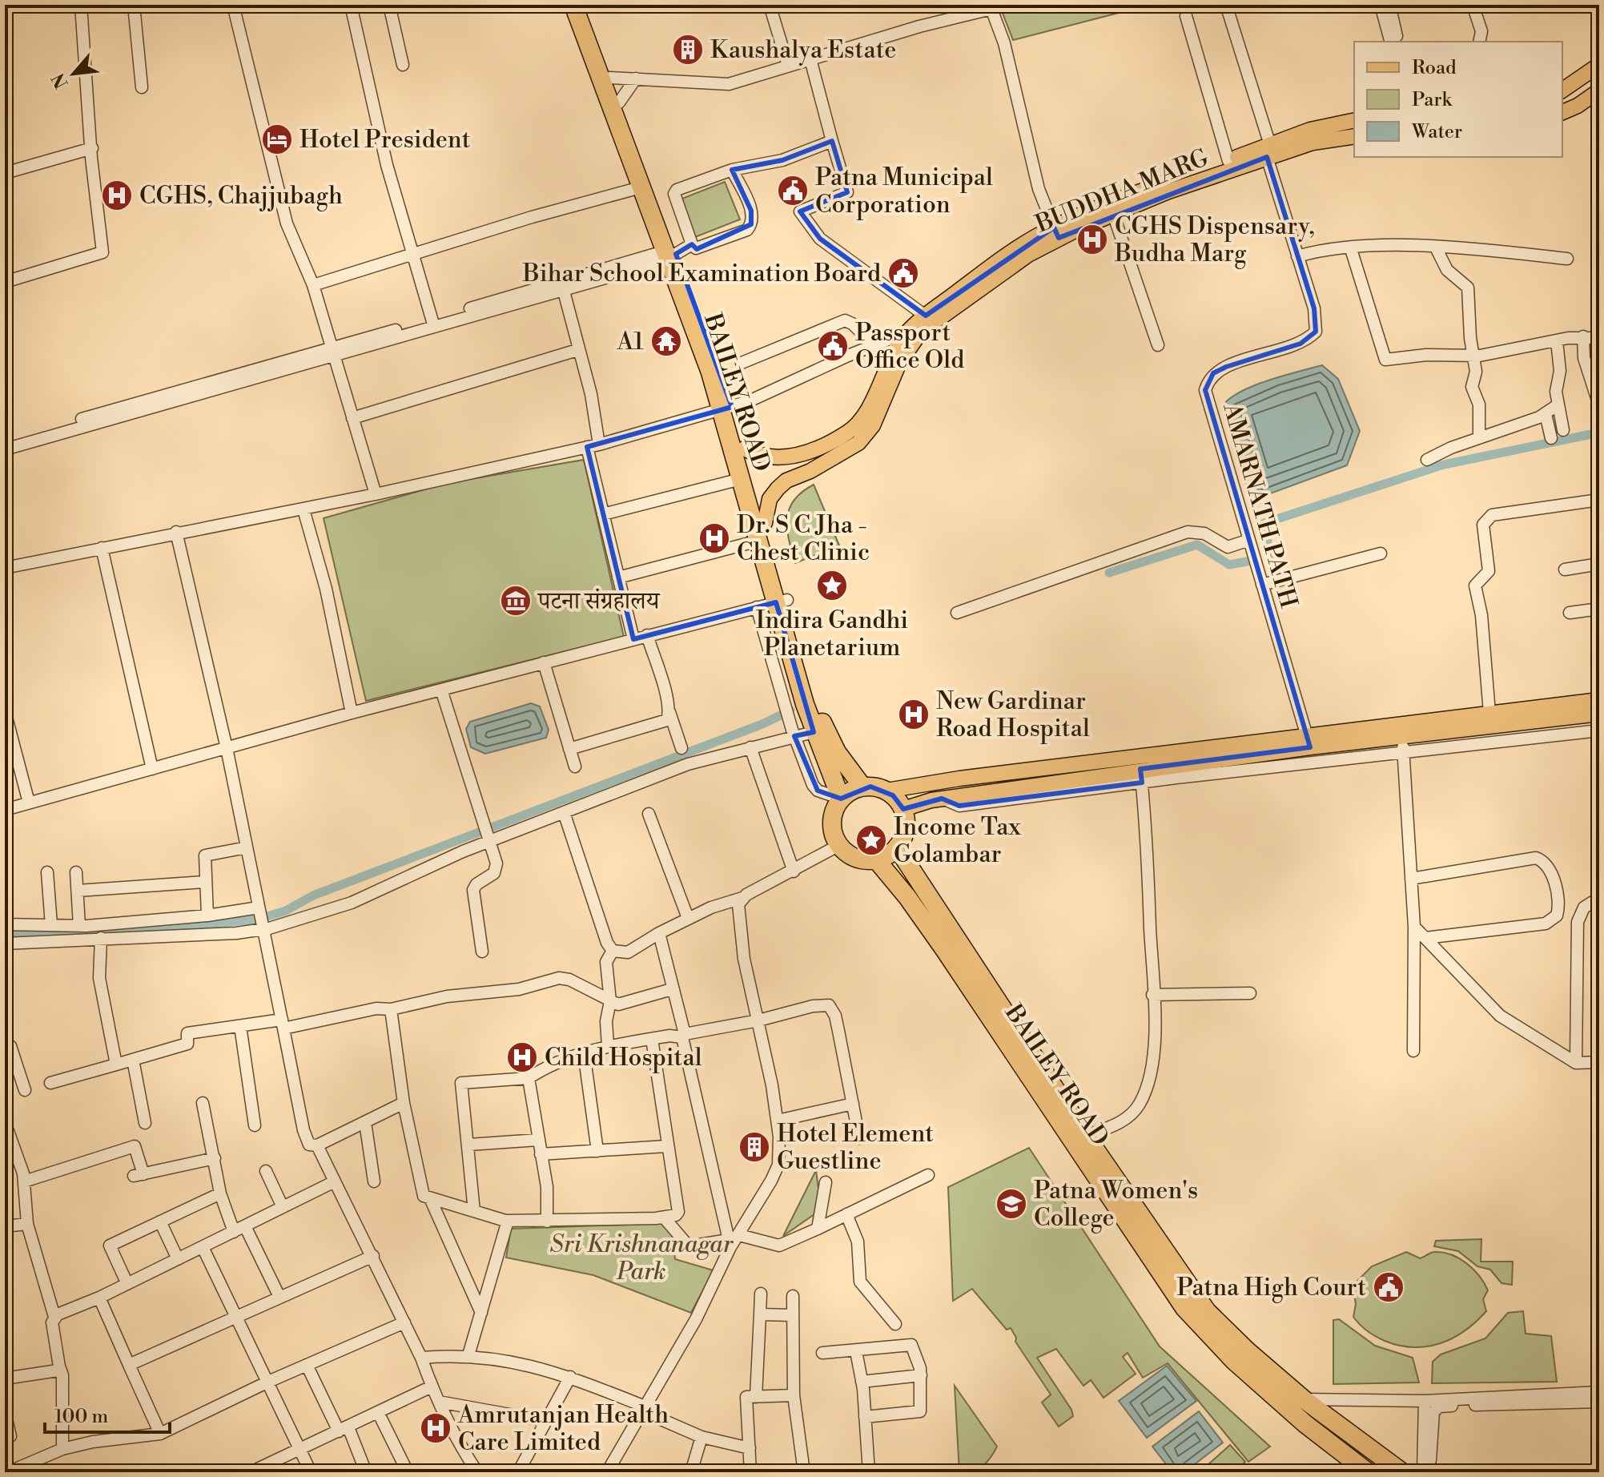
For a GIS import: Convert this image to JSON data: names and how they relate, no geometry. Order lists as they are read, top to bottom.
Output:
{
  "streets": {
    "highway": ["BAILEY ROAD"],
    "main road": ["BUDDHA MARG"],
    "street": ["AMARNATH PATH"]
  },
  "crossings": [
    ["BUDDHA MARG", "BAILEY ROAD"],
    ["BUDDHA MARG", "AMARNATH PATH"]
  ],
  "parks": ["Sri Krishnanagar Park"],
  "places": {
    "building": ["Kaushalya Estate", "Hotel Element Guestline"],
    "hotel": ["Hotel President"],
    "public building": [
      "Patna Municipal Corporation",
      "Bihar School Examination Board",
      "Passport Office Old",
      "Patna High Court"
    ],
    "hospital": [
      "CGHS, Chajjubagh",
      "CGHS Dispensary, Budha Marg",
      "Dr. S C Jha - Chest Clinic",
      "New Gardinar Road Hospital",
      "Child Hospital",
      "Amrutanjan Health Care Limited"
    ],
    "temple": ["A1"],
    "place": ["Indira Gandhi Planetarium", "Income Tax Golambar"],
    "museum": ["पटना संग्रहालय"],
    "school or university": ["Patna Women's College"]
  },
  "legend": ["Road", "Park", "Water"],
  "scale_bar": "100 m",
  "north": "bottom left"
}
